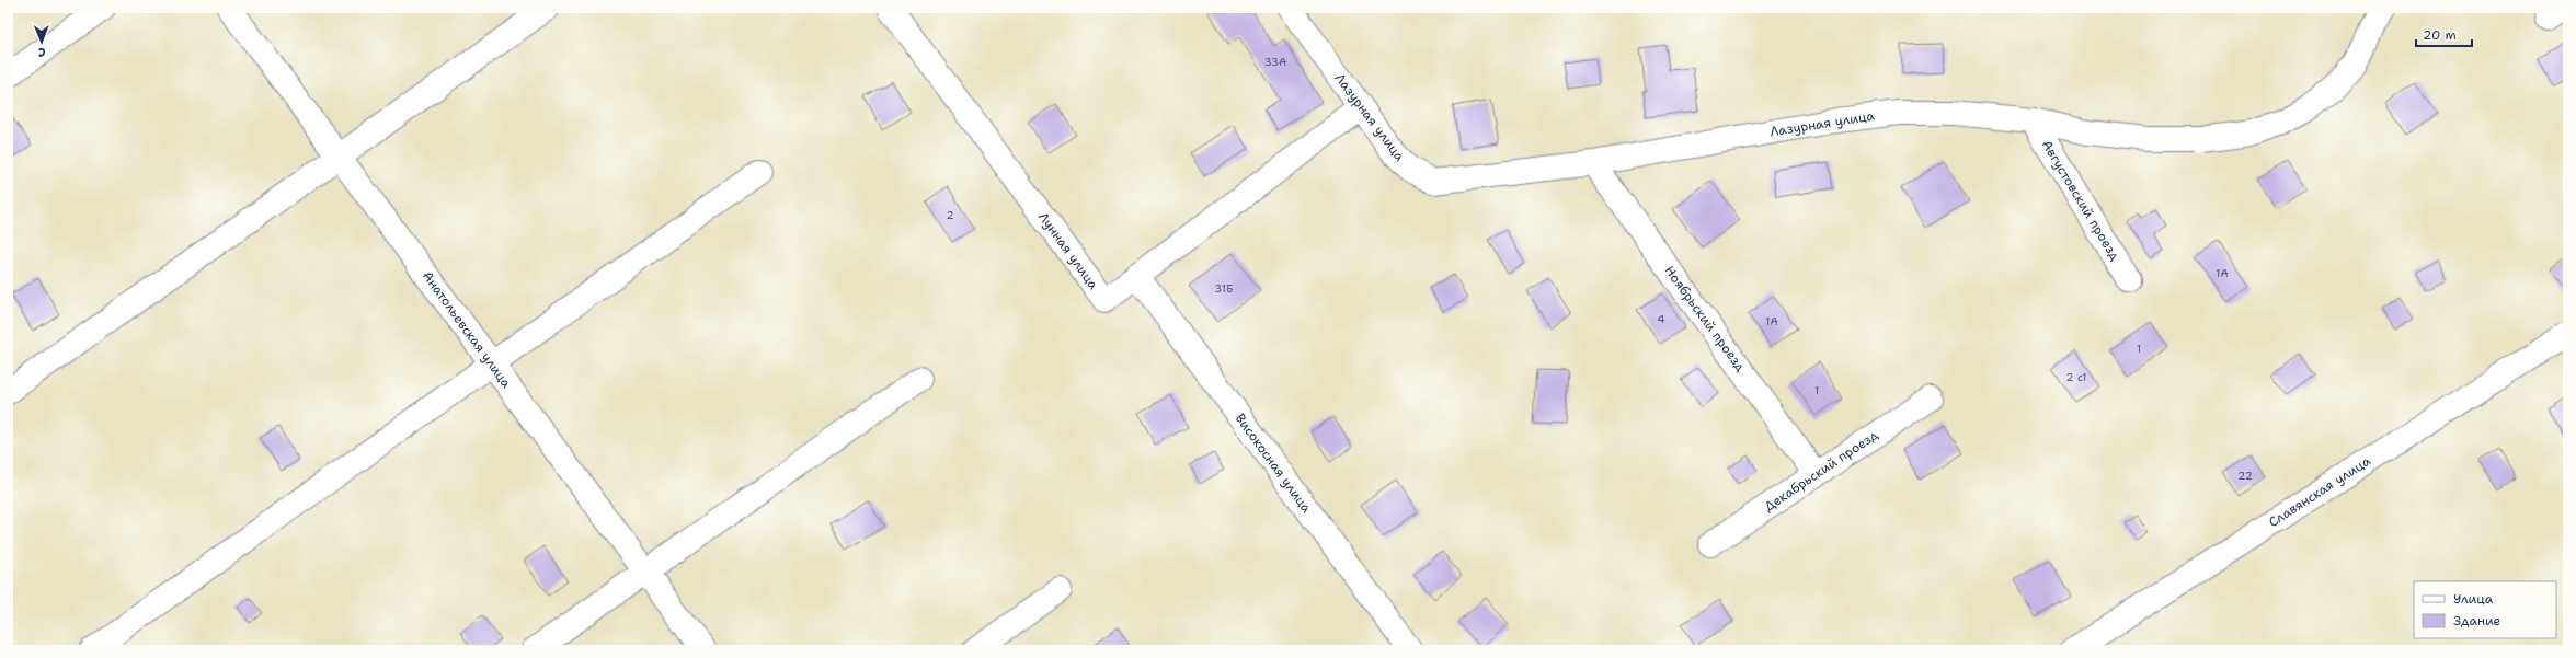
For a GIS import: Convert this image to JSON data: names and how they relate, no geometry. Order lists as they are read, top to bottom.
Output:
{
  "streets": {
    "street": [
      "Лазурная улица",
      "Августовский проезд",
      "Лунная улица",
      "Ноябрьский проезд",
      "Анатольевская улица",
      "Високосная улица",
      "Декабрьский проезд",
      "Славянская улица"
    ]
  },
  "crossings": [
    ["Лазурная улица", "Августовский проезд"],
    ["Лазурная улица", "Лунная улица"],
    ["Лазурная улица", "Ноябрьский проезд"],
    ["Лунная улица", "Високосная улица"],
    ["Ноябрьский проезд", "Декабрьский проезд"]
  ],
  "house_numbers": [
    "33А",
    "2",
    "1А",
    "31Б",
    "4",
    "1А",
    "1",
    "2 с1",
    "1",
    "22"
  ],
  "legend": ["Улица", "Здание"],
  "scale_bar": "20 m",
  "north": "bottom"
}
